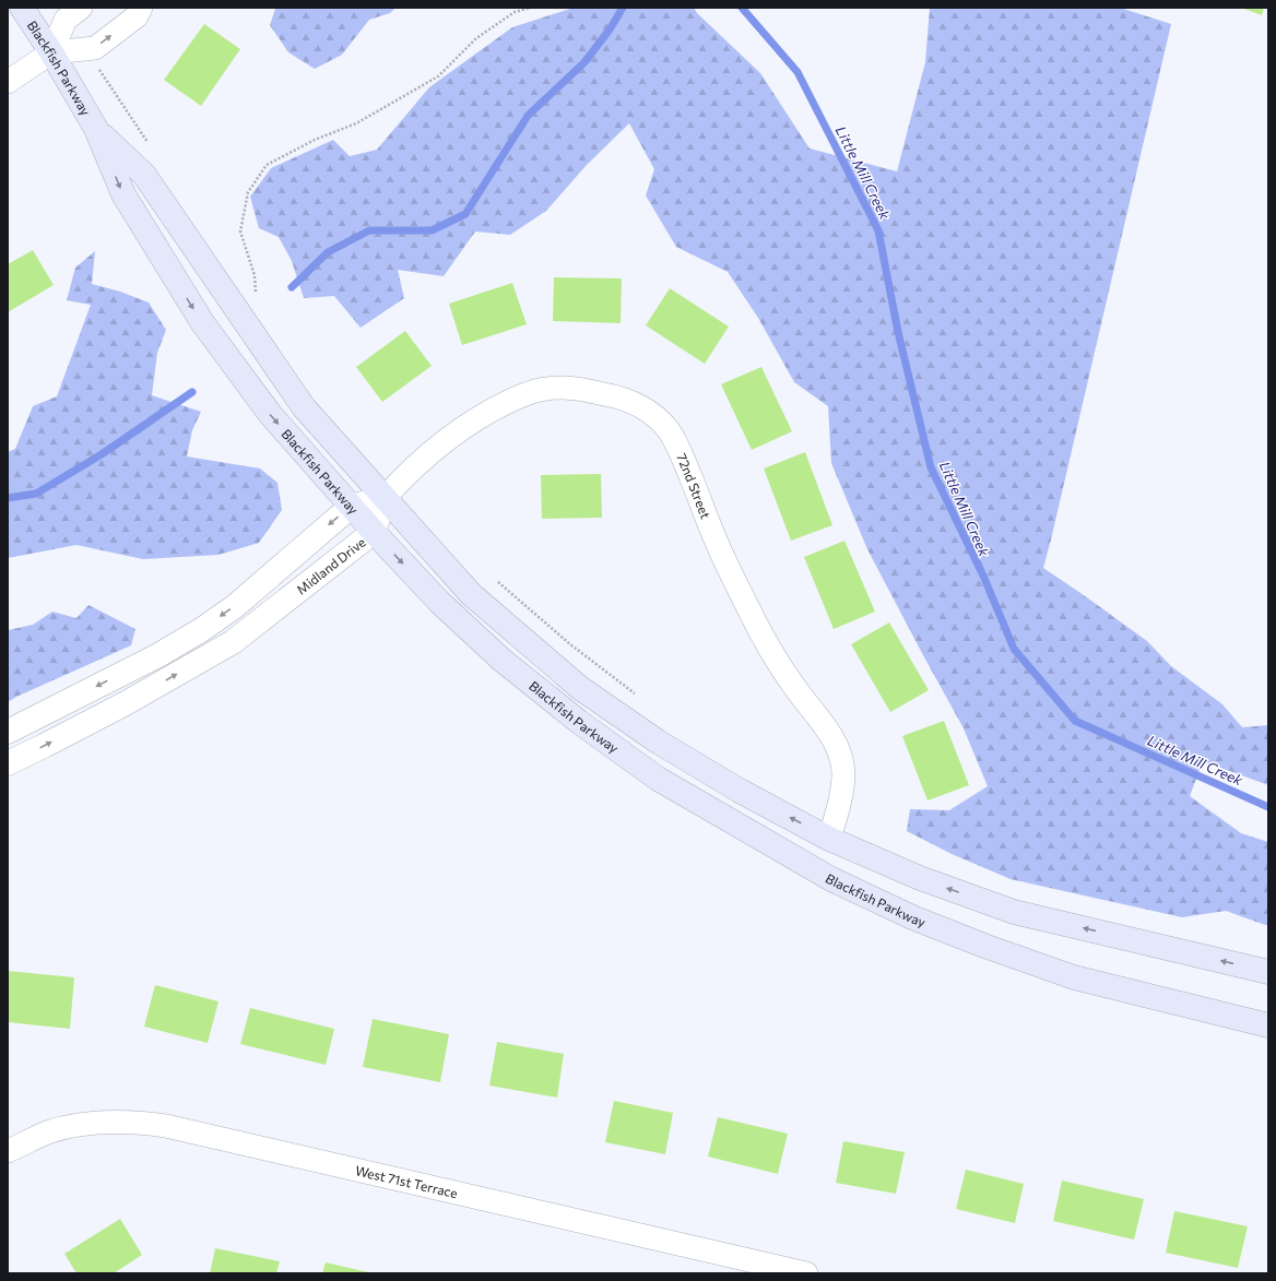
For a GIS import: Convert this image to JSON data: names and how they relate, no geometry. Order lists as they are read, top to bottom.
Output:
{
  "streets": {
    "main road": ["Blackfish Parkway"],
    "street": ["72nd Street", "Midland Drive", "West 71st Terrace"]
  },
  "crossings": [
    ["Blackfish Parkway", "72nd Street"],
    ["Blackfish Parkway", "Midland Drive"],
    ["72nd Street", "Midland Drive"]
  ],
  "water": ["Little Mill Creek"]
}
